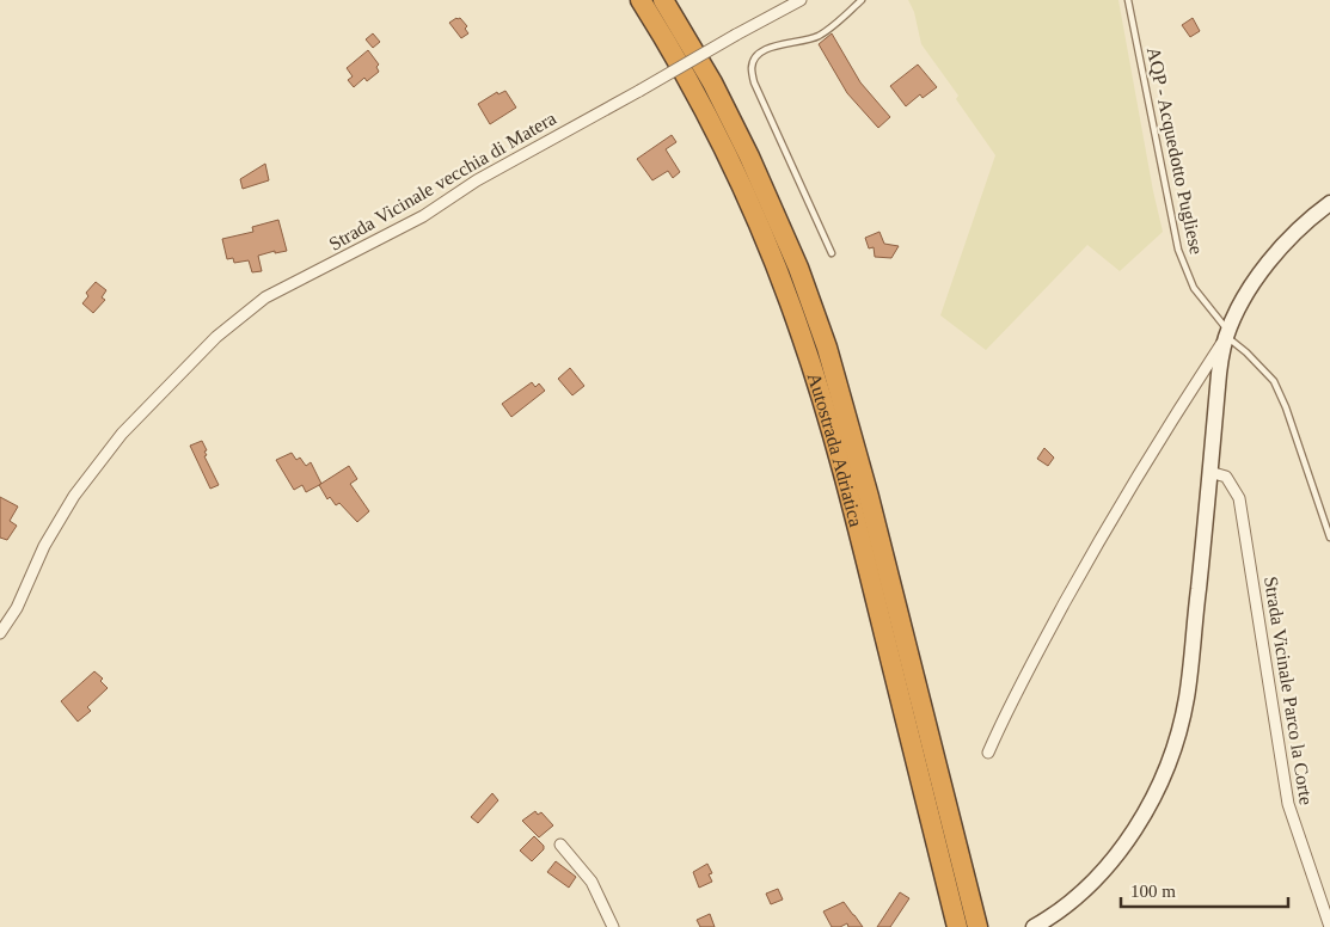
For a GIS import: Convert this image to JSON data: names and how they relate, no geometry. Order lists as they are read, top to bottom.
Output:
{
  "streets": {
    "highway": ["Autostrada Adriatica"],
    "street": ["Strada Vicinale vecchia di Matera", "Strada Vicinale Parco la Corte"],
    "lane": ["AQP - Acquedotto Pugliese"]
  },
  "scale_bar": "100 m"
}
